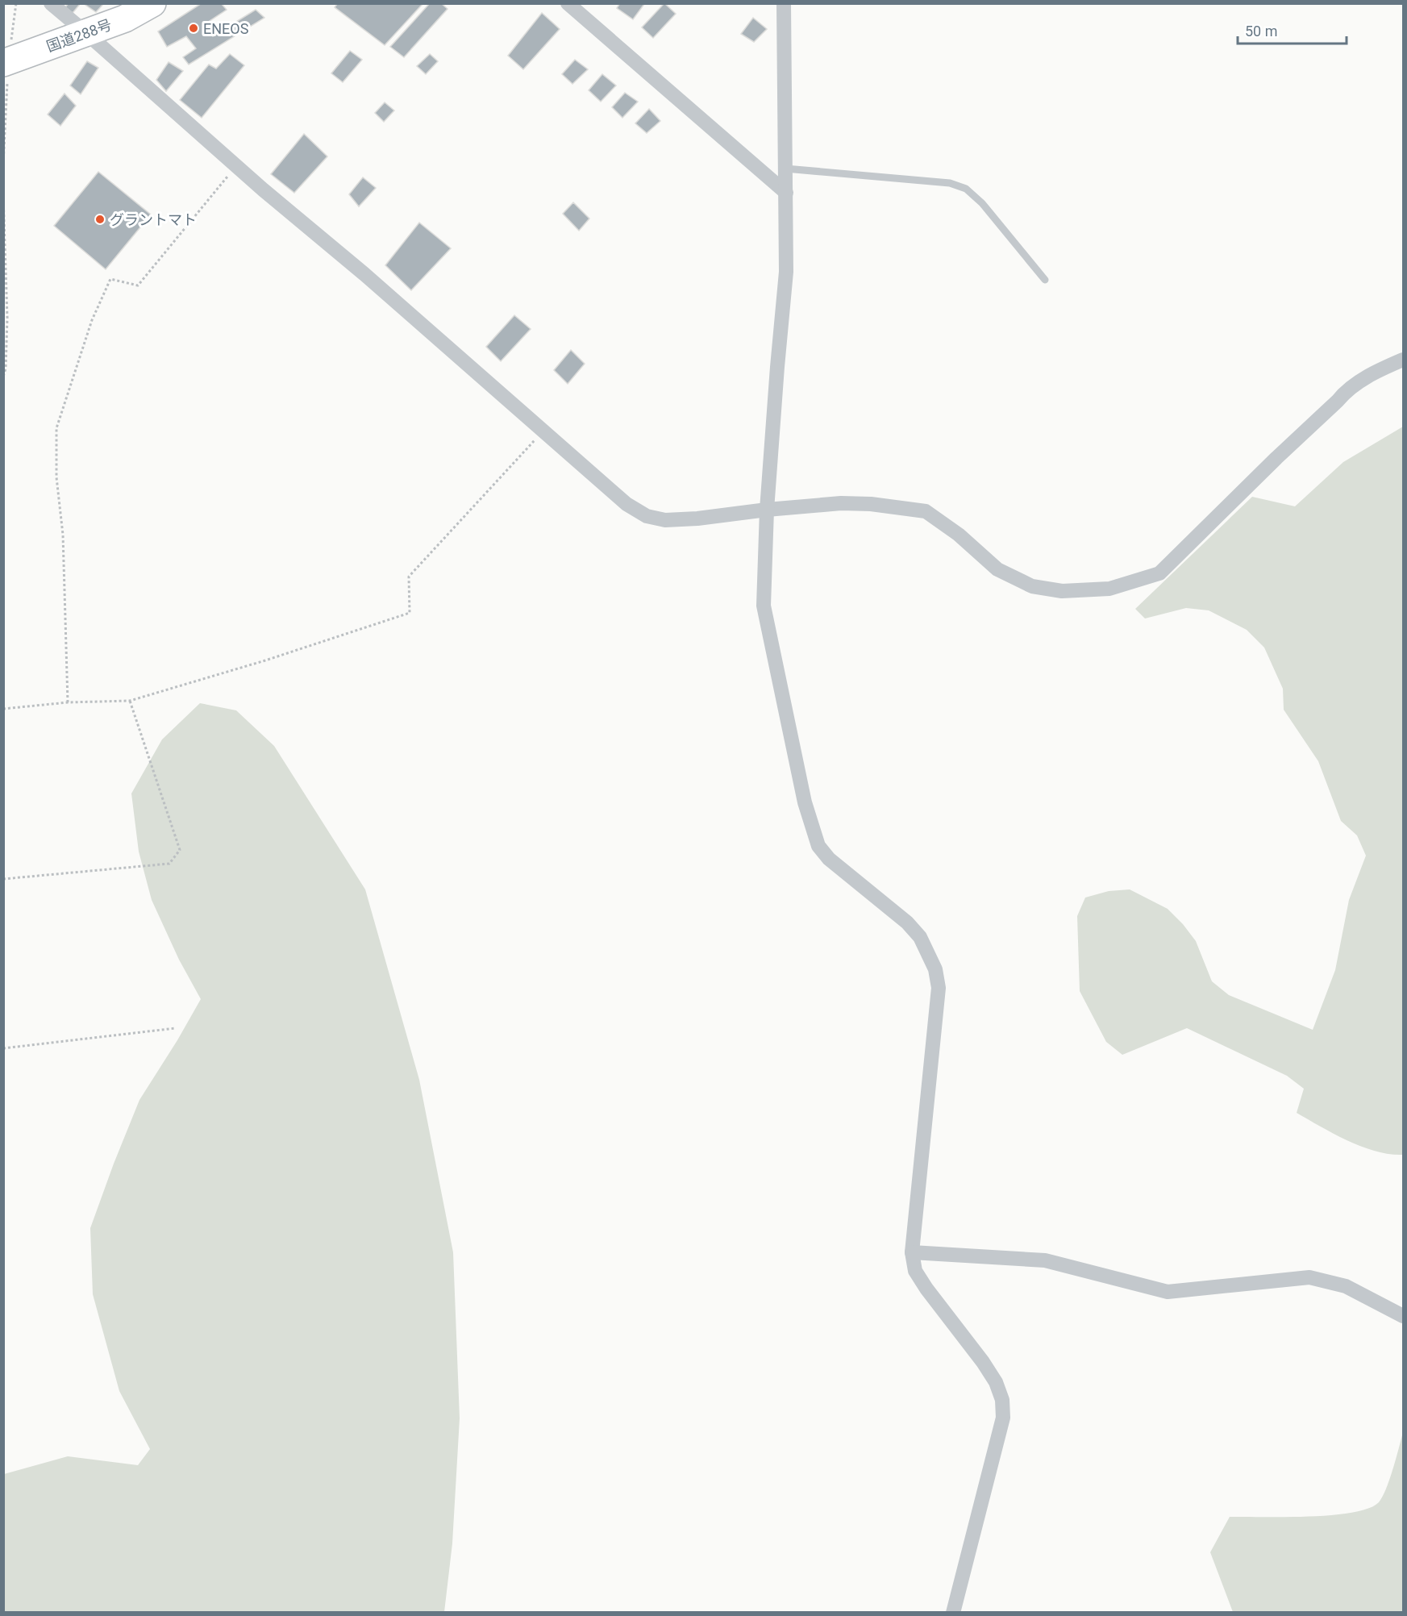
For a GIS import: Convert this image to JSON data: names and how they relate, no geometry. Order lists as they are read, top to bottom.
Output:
{
  "streets": {
    "highway": ["国道288号"]
  },
  "places": ["ENEOS", "グラントマト"],
  "scale_bar": "50 m"
}
